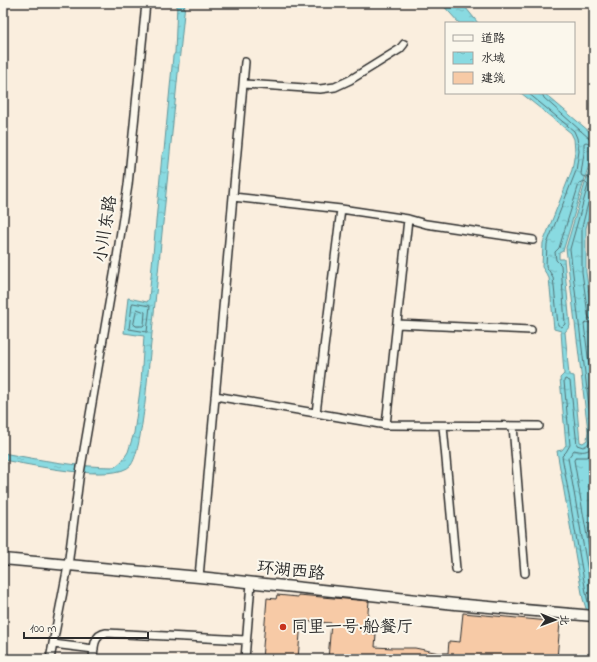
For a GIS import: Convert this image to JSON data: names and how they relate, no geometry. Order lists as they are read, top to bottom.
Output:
{
  "streets": {
    "main road": ["环湖西路"],
    "street": ["小川东路"]
  },
  "crossings": [
    ["小川东路", "环湖西路"]
  ],
  "places": ["同里一号·船餐厅"],
  "legend": ["道路", "水域", "建筑"],
  "scale_bar": "100 m",
  "north": "right"
}
